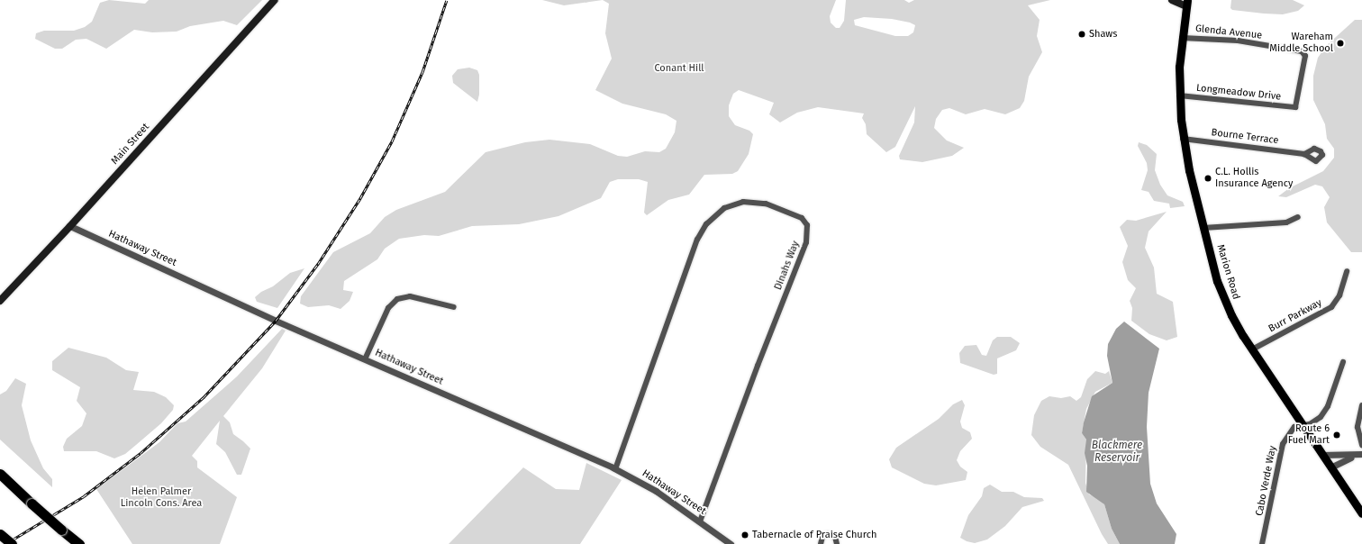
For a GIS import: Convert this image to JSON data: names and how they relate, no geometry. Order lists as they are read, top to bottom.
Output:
{
  "streets": {
    "main road": ["Main Street", "Marion Road"],
    "street": [
      "Glenda Avenue",
      "Longmeadow Drive",
      "Bourne Terrace",
      "Hathaway Street",
      "Dinahs Way",
      "Burr Parkway",
      "Cabo Verde Way"
    ]
  },
  "crossings": [
    ["Glenda Avenue", "Longmeadow Drive"],
    ["Glenda Avenue", "Marion Road"],
    ["Longmeadow Drive", "Marion Road"],
    ["Bourne Terrace", "Marion Road"],
    ["Main Street", "Hathaway Street"],
    ["Hathaway Street", "Dinahs Way"],
    ["Marion Road", "Burr Parkway"],
    ["Marion Road", "Cabo Verde Way"]
  ],
  "water": ["Blackmere Reservoir"],
  "parks": ["Conant Hill", "Helen Palmer Lincoln Cons. Area"],
  "places": [
    "Shaws",
    "Wareham Middle School",
    "C.L. Hollis Insurance Agency",
    "Route 6 Fuel Mart",
    "Tabernacle of Praise Church"
  ]
}
